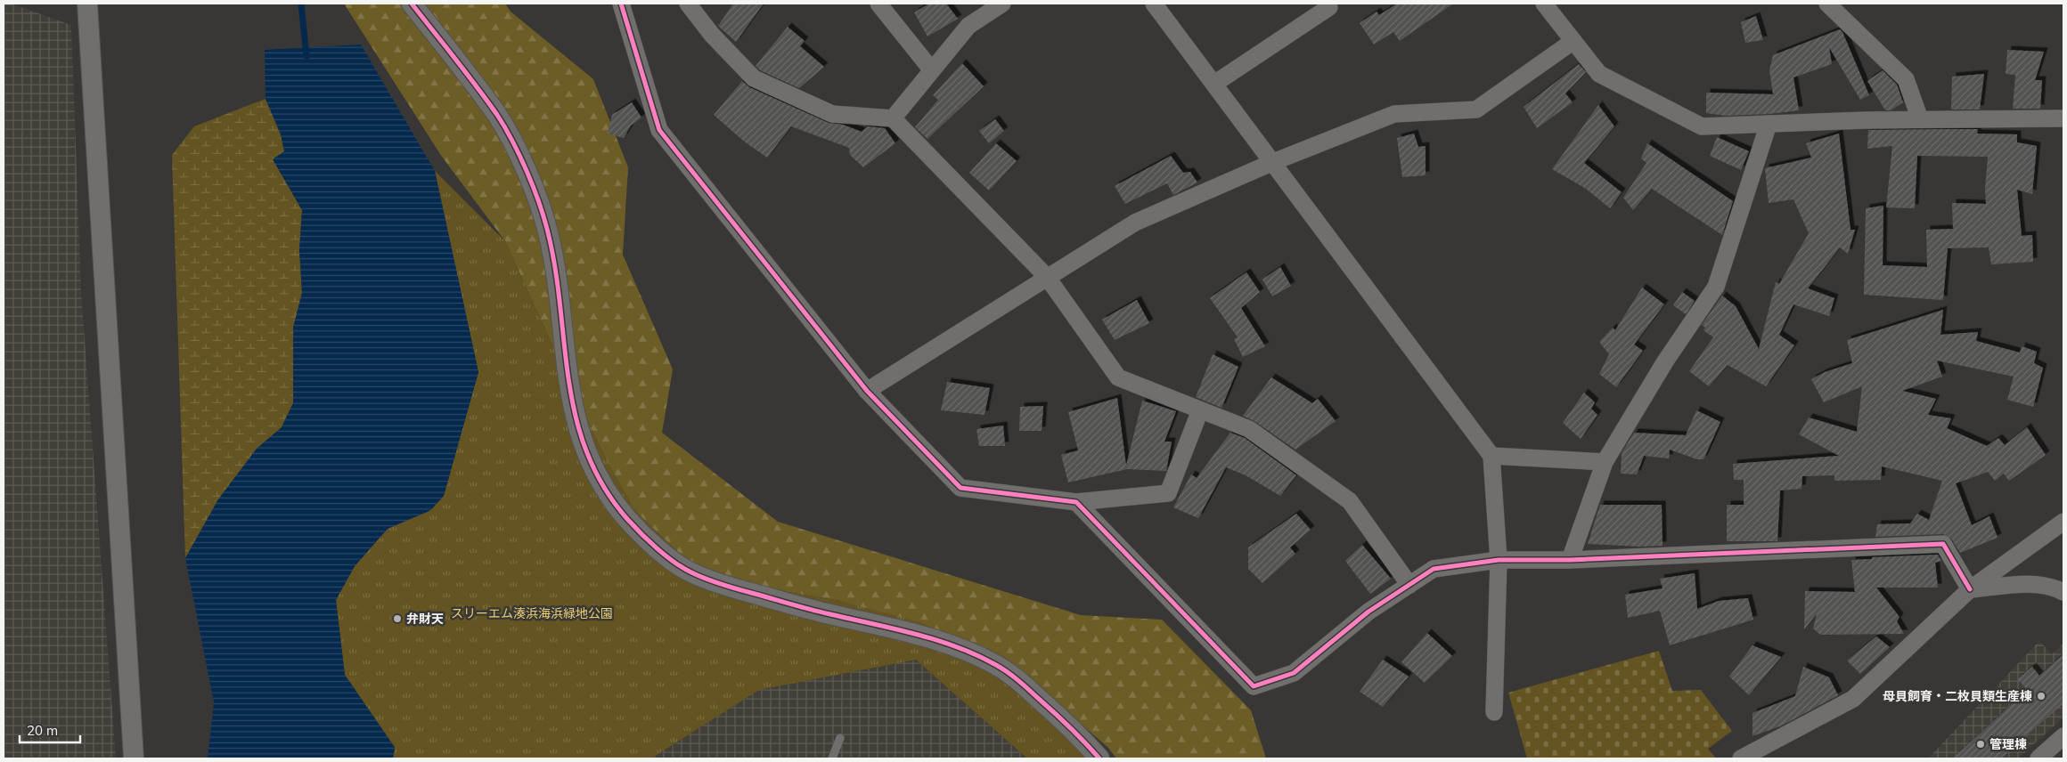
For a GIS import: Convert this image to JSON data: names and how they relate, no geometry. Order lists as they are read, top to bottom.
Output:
{
  "parks": ["スリーエム湊浜海浜緑地公園"],
  "places": ["弁財天", "母貝飼育・二枚貝類生産棟", "管理棟"],
  "scale_bar": "20 m"
}
